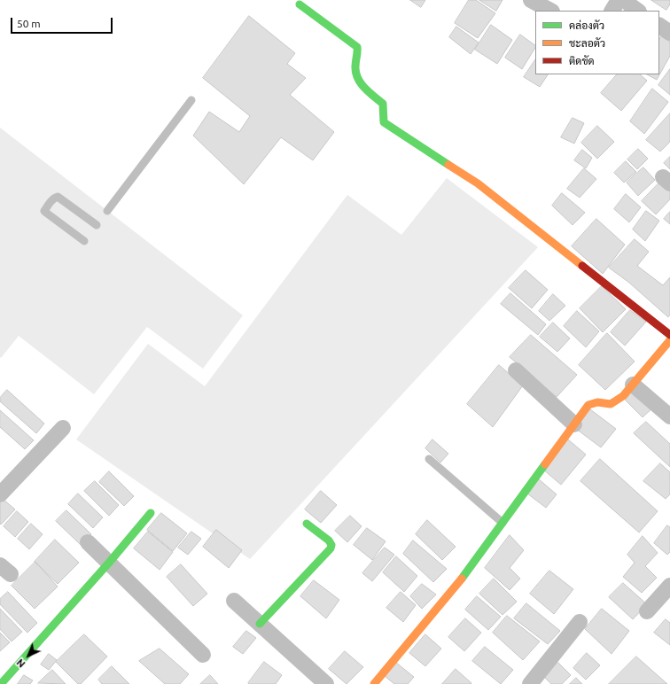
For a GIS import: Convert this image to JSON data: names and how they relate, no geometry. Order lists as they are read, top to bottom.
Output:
{
  "legend": ["คล่องตัว", "ชะลอตัว", "ติดขัด"],
  "scale_bar": "50 m",
  "north": "bottom left"
}
